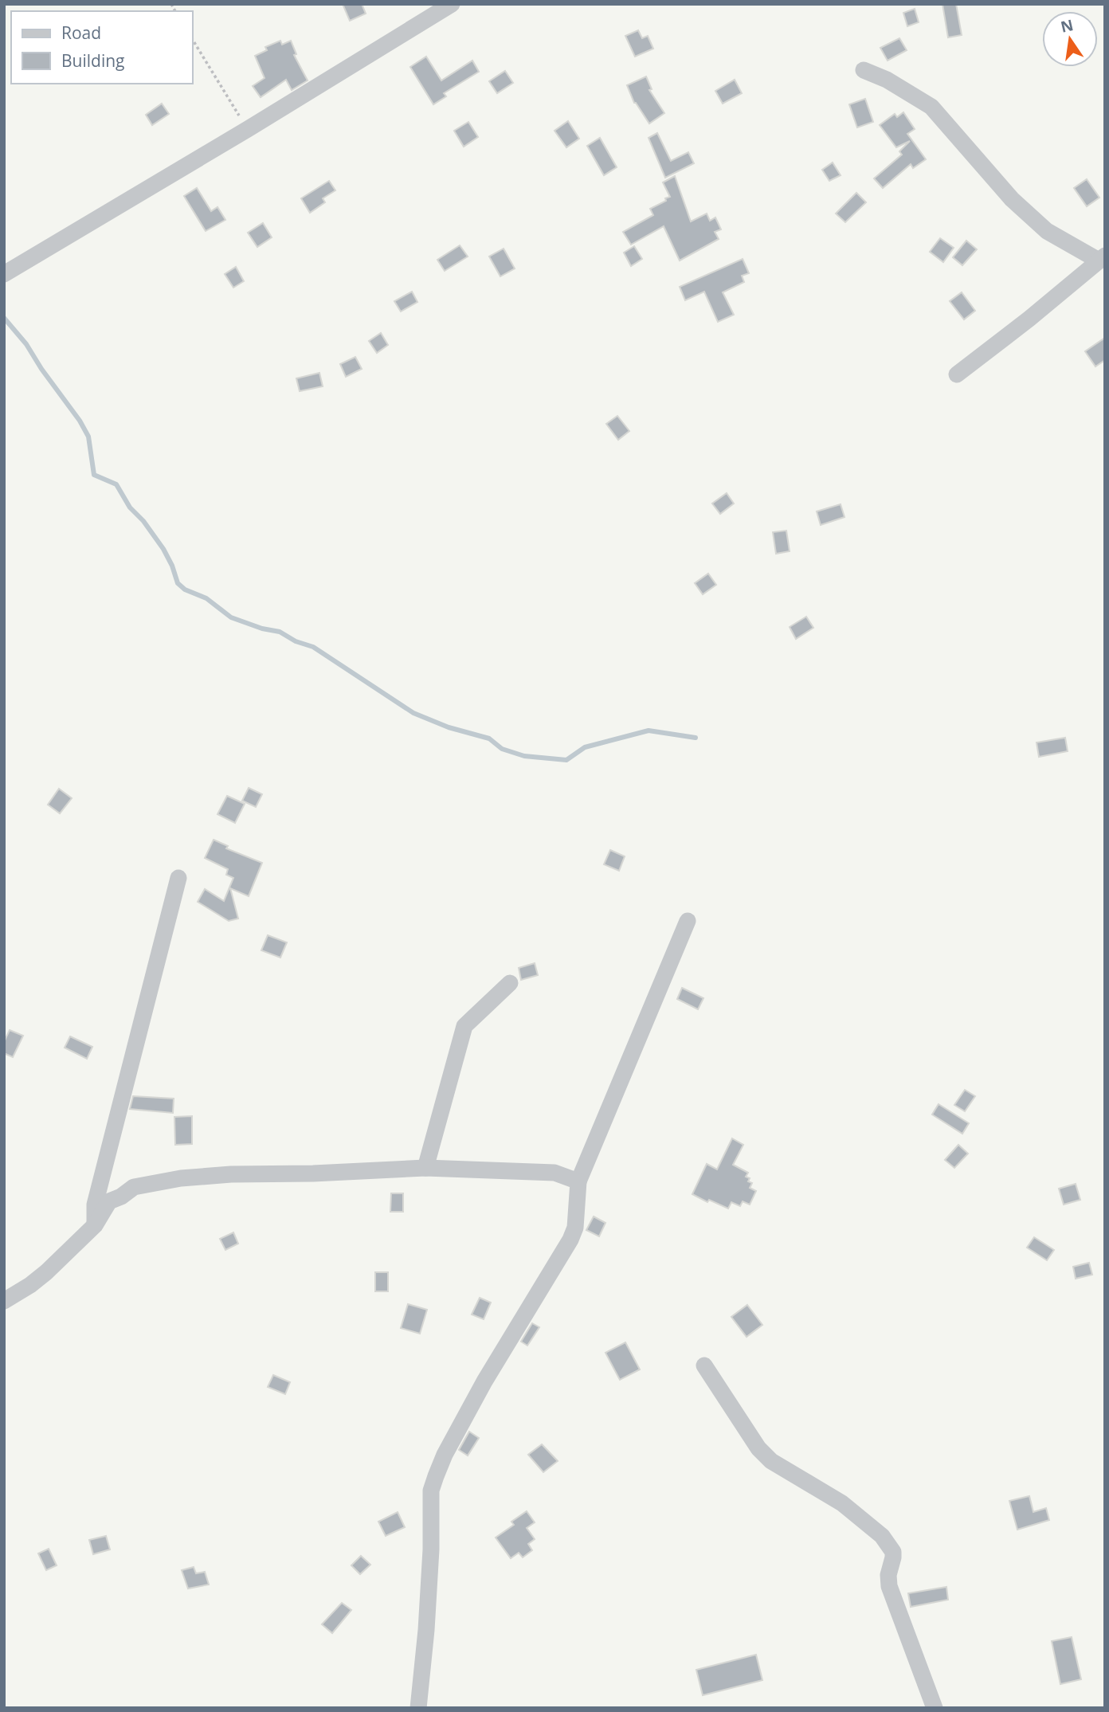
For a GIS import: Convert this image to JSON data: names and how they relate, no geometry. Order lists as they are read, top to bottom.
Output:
{
  "legend": ["Road", "Building"],
  "north": "top"
}
